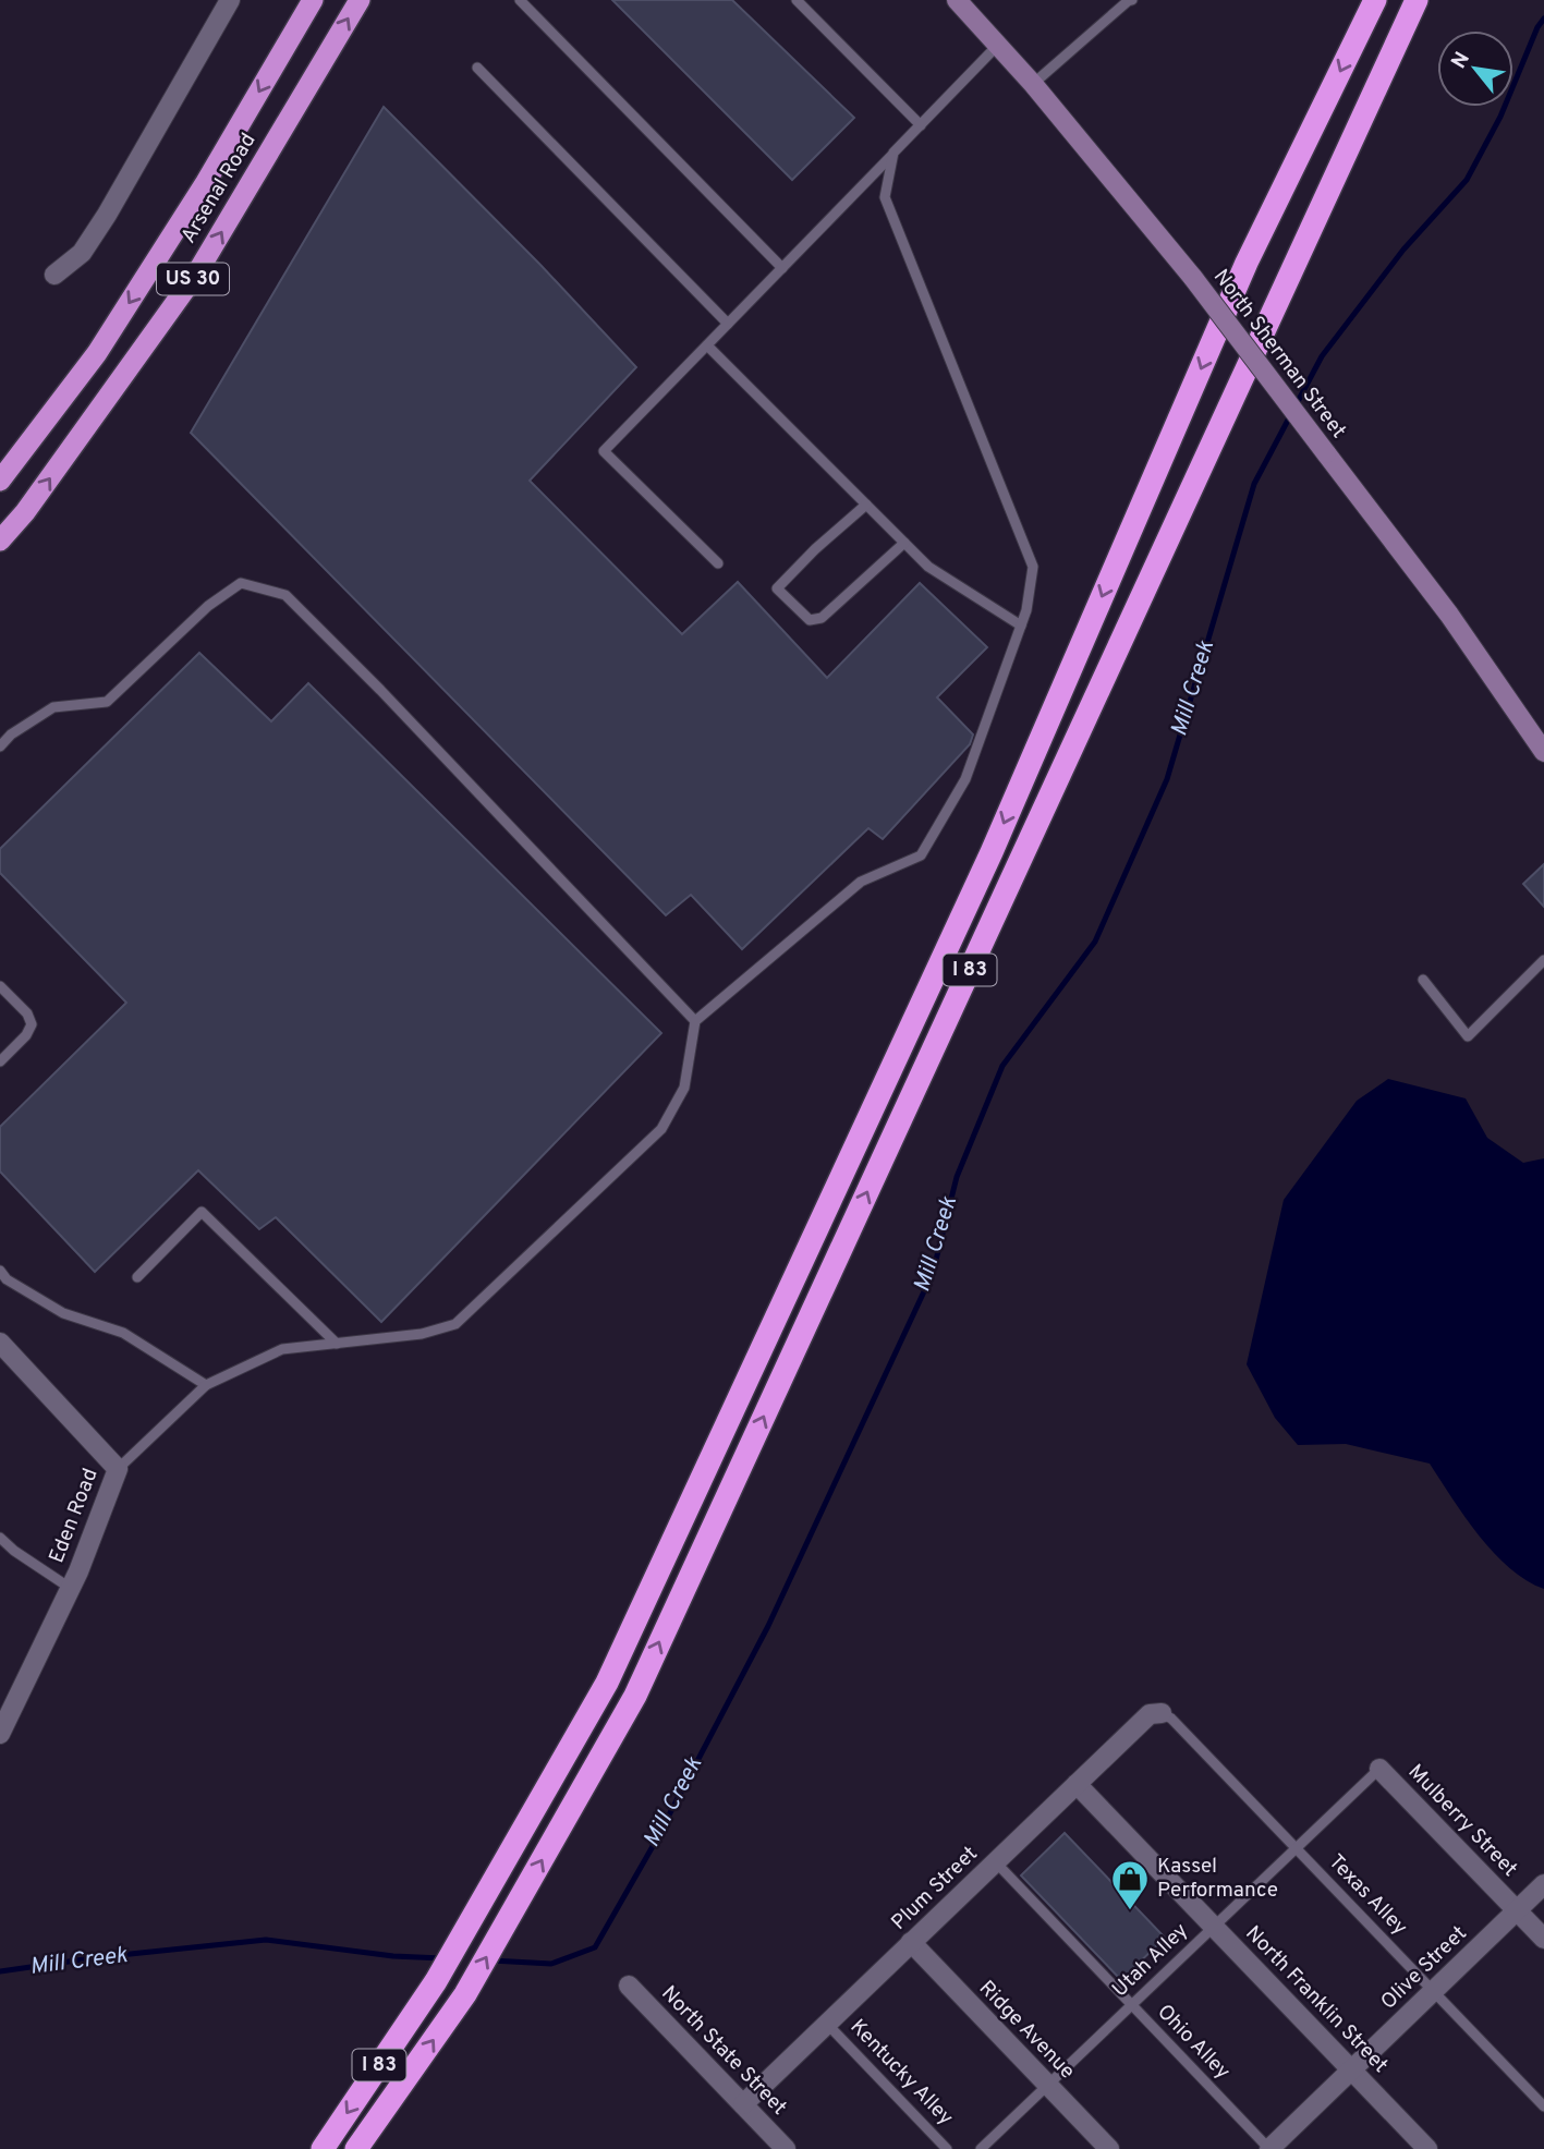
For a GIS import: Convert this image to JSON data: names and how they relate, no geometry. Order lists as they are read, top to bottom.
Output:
{
  "streets": {
    "highway": ["Arsenal Road", "US 30", "I 83"],
    "main road": ["North Sherman Street"],
    "street": [
      "Eden Road",
      "Mulberry Street",
      "Plum Street",
      "Olive Street",
      "North Franklin Street",
      "Ridge Avenue",
      "North State Street"
    ],
    "lane": [
      "Texas Alley",
      "Utah Alley",
      "Ohio Alley",
      "Kentucky Alley"
    ]
  },
  "crossings": [
    ["Mulberry Street", "Utah Alley"],
    ["Mulberry Street", "Olive Street"],
    ["Plum Street", "Texas Alley"],
    ["Plum Street", "North Franklin Street"],
    ["Plum Street", "Ridge Avenue"],
    ["Plum Street", "Ohio Alley"],
    ["Plum Street", "North State Street"],
    ["Plum Street", "Kentucky Alley"],
    ["Texas Alley", "Utah Alley"],
    ["Texas Alley", "Olive Street"],
    ["Utah Alley", "North Franklin Street"],
    ["Utah Alley", "Ridge Avenue"],
    ["Utah Alley", "Ohio Alley"],
    ["Olive Street", "North Franklin Street"],
    ["Olive Street", "Ohio Alley"]
  ],
  "water": ["Mill Creek"],
  "places": {
    "shop": ["Kassel Performance"]
  },
  "north": "top left"
}
